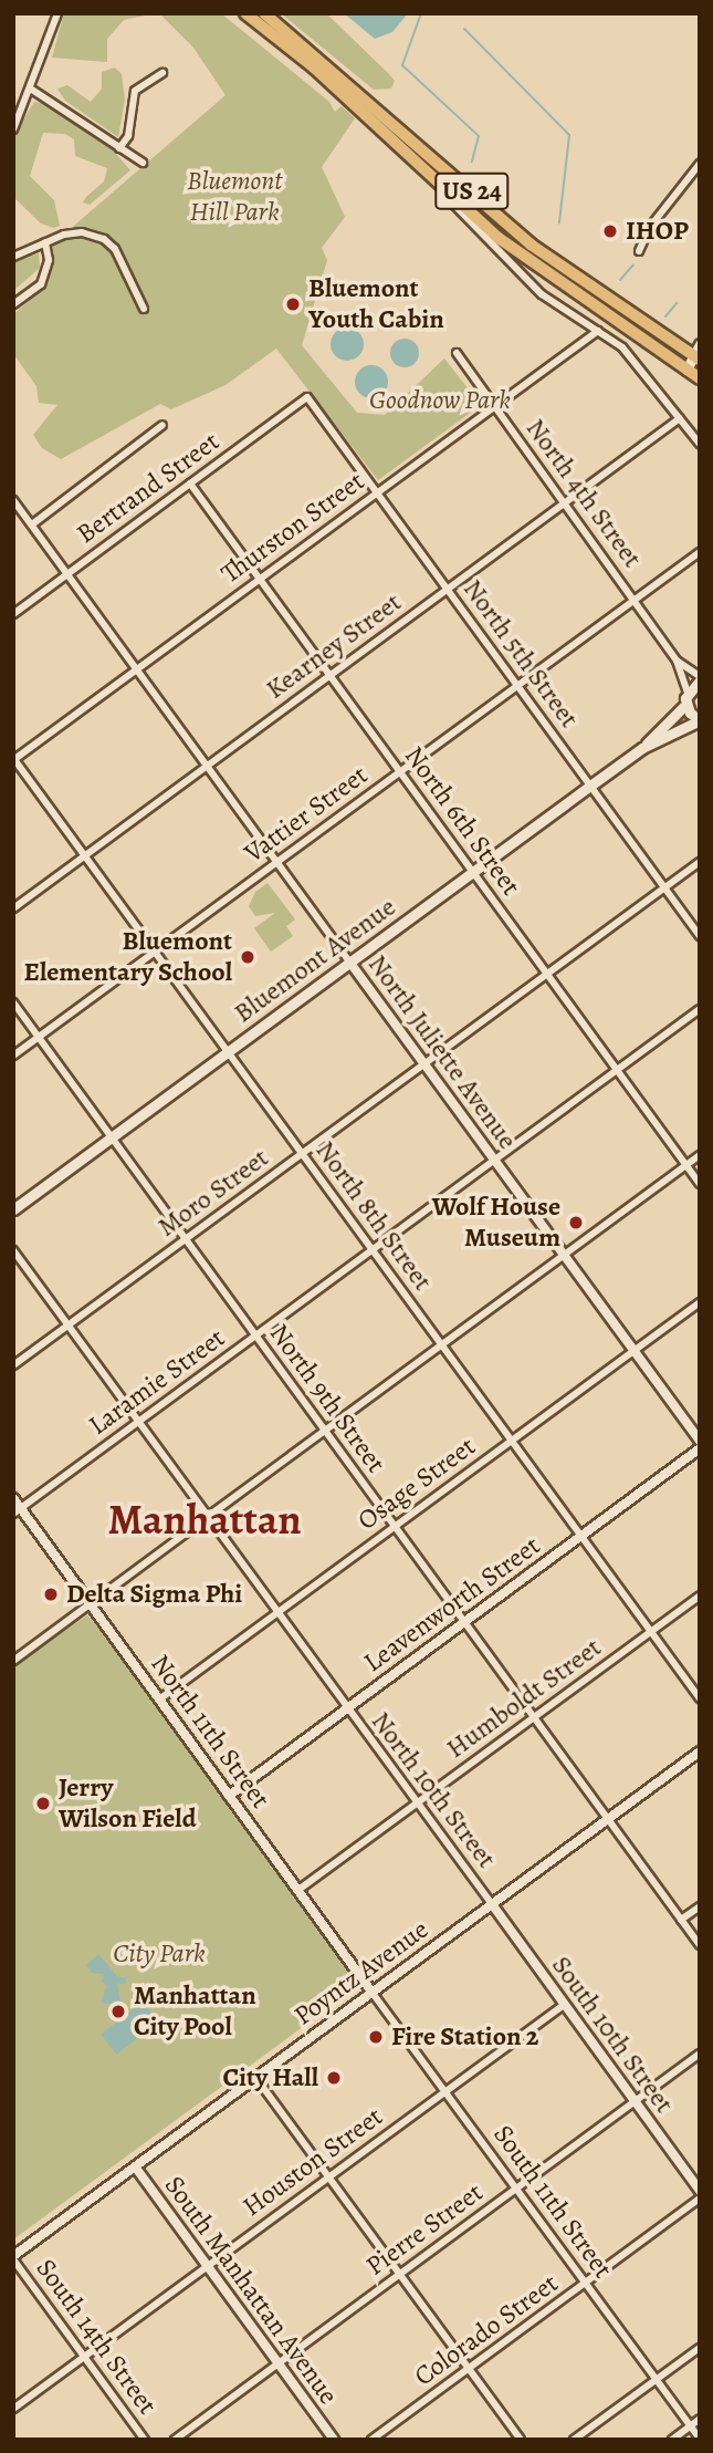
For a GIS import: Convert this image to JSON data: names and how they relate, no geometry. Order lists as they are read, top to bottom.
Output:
{
  "streets": {
    "highway": ["US 24"],
    "main road": ["Bluemont Avenue"],
    "street": [
      "Bertrand Street",
      "North 4th Street",
      "Thurston Street",
      "Kearney Street",
      "North 5th Street",
      "Vattier Street",
      "North 6th Street",
      "North Juliette Avenue",
      "Moro Street",
      "North 8th Street",
      "Laramie Street",
      "North 9th Street",
      "Osage Street",
      "Leavenworth Street",
      "Humboldt Street",
      "North 11th Street",
      "North 10th Street",
      "Poyntz Avenue",
      "South 10th Street",
      "Houston Street",
      "South 11th Street",
      "Pierre Street",
      "South Manhattan Avenue",
      "Colorado Street",
      "South 14th Street"
    ]
  },
  "crossings": [
    ["Bertrand Street", "North 5th Street"],
    ["Bertrand Street", "North 6th Street"],
    ["Bertrand Street", "North Juliette Avenue"],
    ["North 4th Street", "Thurston Street"],
    ["North 4th Street", "Kearney Street"],
    ["North 4th Street", "Vattier Street"],
    ["North 4th Street", "Bluemont Avenue"],
    ["Thurston Street", "North 5th Street"],
    ["Thurston Street", "North 6th Street"],
    ["Thurston Street", "North Juliette Avenue"],
    ["Thurston Street", "North 8th Street"],
    ["Kearney Street", "North 5th Street"],
    ["Kearney Street", "North 6th Street"],
    ["Kearney Street", "North Juliette Avenue"],
    ["Kearney Street", "North 8th Street"],
    ["North 5th Street", "Vattier Street"],
    ["North 5th Street", "Bluemont Avenue"],
    ["North 5th Street", "Moro Street"],
    ["Vattier Street", "North 6th Street"],
    ["Vattier Street", "North Juliette Avenue"],
    ["Vattier Street", "North 8th Street"],
    ["Vattier Street", "North 9th Street"],
    ["North 6th Street", "Bluemont Avenue"],
    ["North 6th Street", "Moro Street"],
    ["North 6th Street", "Laramie Street"],
    ["Bluemont Avenue", "North Juliette Avenue"],
    ["Bluemont Avenue", "North 8th Street"],
    ["Bluemont Avenue", "North 9th Street"],
    ["North Juliette Avenue", "Moro Street"],
    ["North Juliette Avenue", "Laramie Street"],
    ["North Juliette Avenue", "Osage Street"],
    ["Moro Street", "North 8th Street"],
    ["Moro Street", "North 9th Street"],
    ["Moro Street", "North 10th Street"],
    ["North 8th Street", "Laramie Street"],
    ["North 8th Street", "Osage Street"],
    ["North 8th Street", "Leavenworth Street"],
    ["North 8th Street", "Humboldt Street"],
    ["Laramie Street", "North 9th Street"],
    ["Laramie Street", "North 11th Street"],
    ["Laramie Street", "North 10th Street"],
    ["North 9th Street", "Osage Street"],
    ["North 9th Street", "Leavenworth Street"],
    ["North 9th Street", "Humboldt Street"],
    ["North 9th Street", "Poyntz Avenue"],
    ["Osage Street", "North 11th Street"],
    ["Osage Street", "North 10th Street"],
    ["Leavenworth Street", "North 11th Street"],
    ["Leavenworth Street", "North 10th Street"],
    ["Humboldt Street", "North 11th Street"],
    ["Humboldt Street", "North 10th Street"],
    ["North 11th Street", "Poyntz Avenue"],
    ["North 11th Street", "South 11th Street"],
    ["North 10th Street", "Poyntz Avenue"],
    ["North 10th Street", "South 10th Street"],
    ["Poyntz Avenue", "South 10th Street"],
    ["Poyntz Avenue", "South 11th Street"],
    ["Poyntz Avenue", "South Manhattan Avenue"],
    ["Poyntz Avenue", "South 14th Street"],
    ["South 10th Street", "Houston Street"],
    ["South 10th Street", "Pierre Street"],
    ["Houston Street", "South 11th Street"],
    ["Houston Street", "South Manhattan Avenue"],
    ["Houston Street", "South 14th Street"],
    ["South 11th Street", "Pierre Street"],
    ["South 11th Street", "Colorado Street"],
    ["Pierre Street", "South Manhattan Avenue"]
  ],
  "districts": ["Manhattan"],
  "parks": ["Bluemont Hill Park", "Goodnow Park", "City Park"],
  "places": [
    "IHOP",
    "Bluemont Youth Cabin",
    "Bluemont Elementary School",
    "Wolf House Museum",
    "Delta Sigma Phi",
    "Jerry Wilson Field",
    "Manhattan City Pool",
    "Fire Station 2",
    "City Hall"
  ]
}
